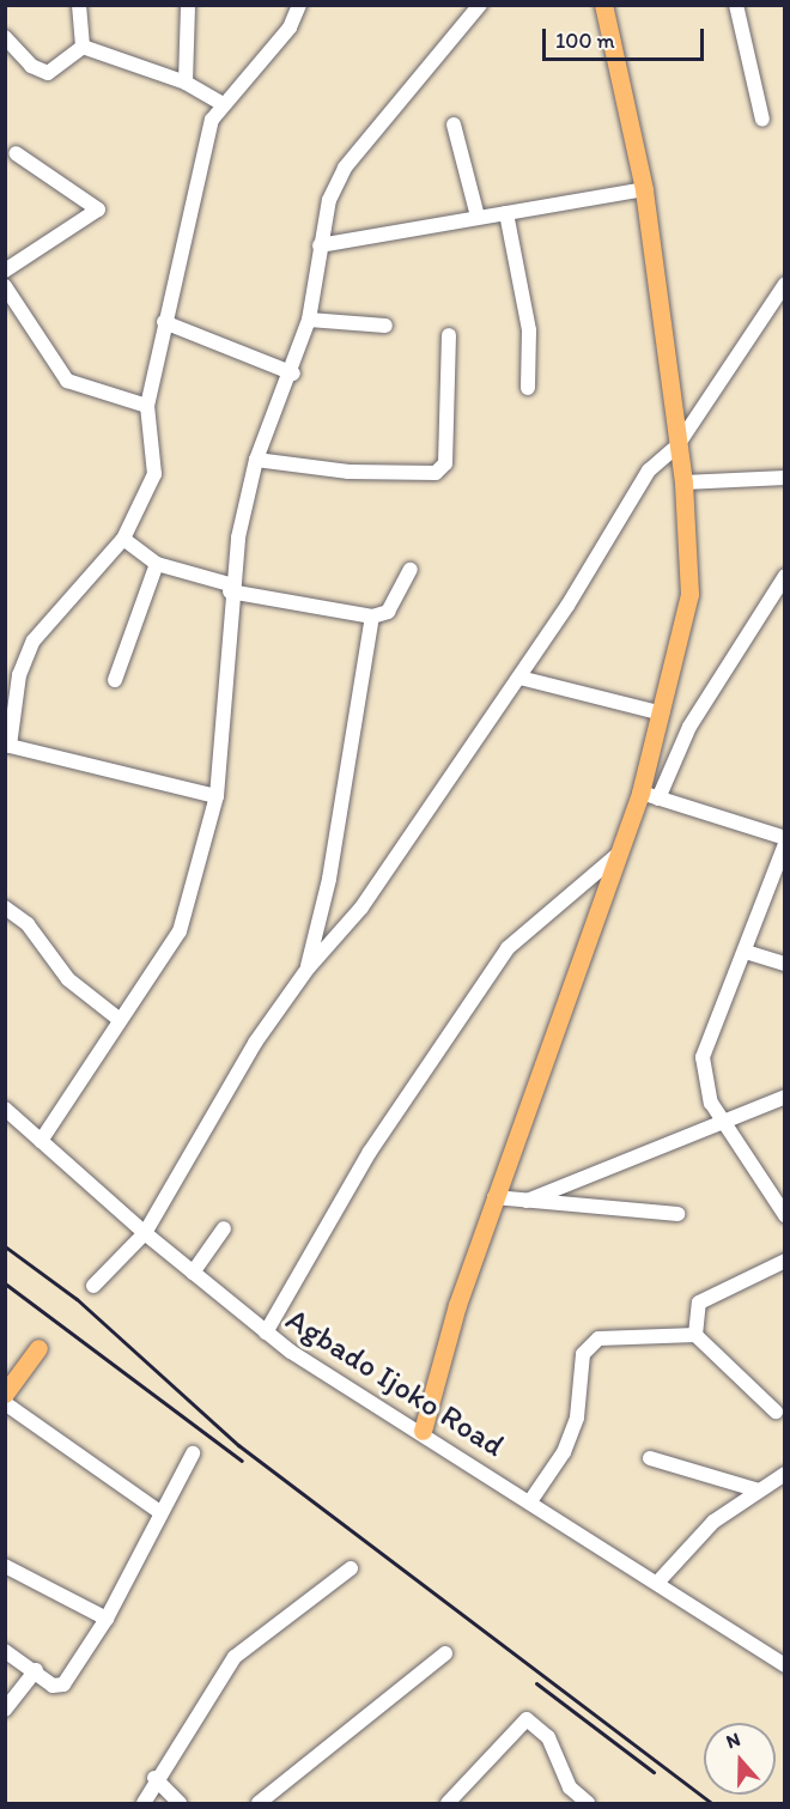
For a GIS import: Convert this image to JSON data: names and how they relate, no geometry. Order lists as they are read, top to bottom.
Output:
{
  "streets": {
    "street": ["Agbado Ijoko Road"]
  },
  "scale_bar": "100 m",
  "north": "top"
}
